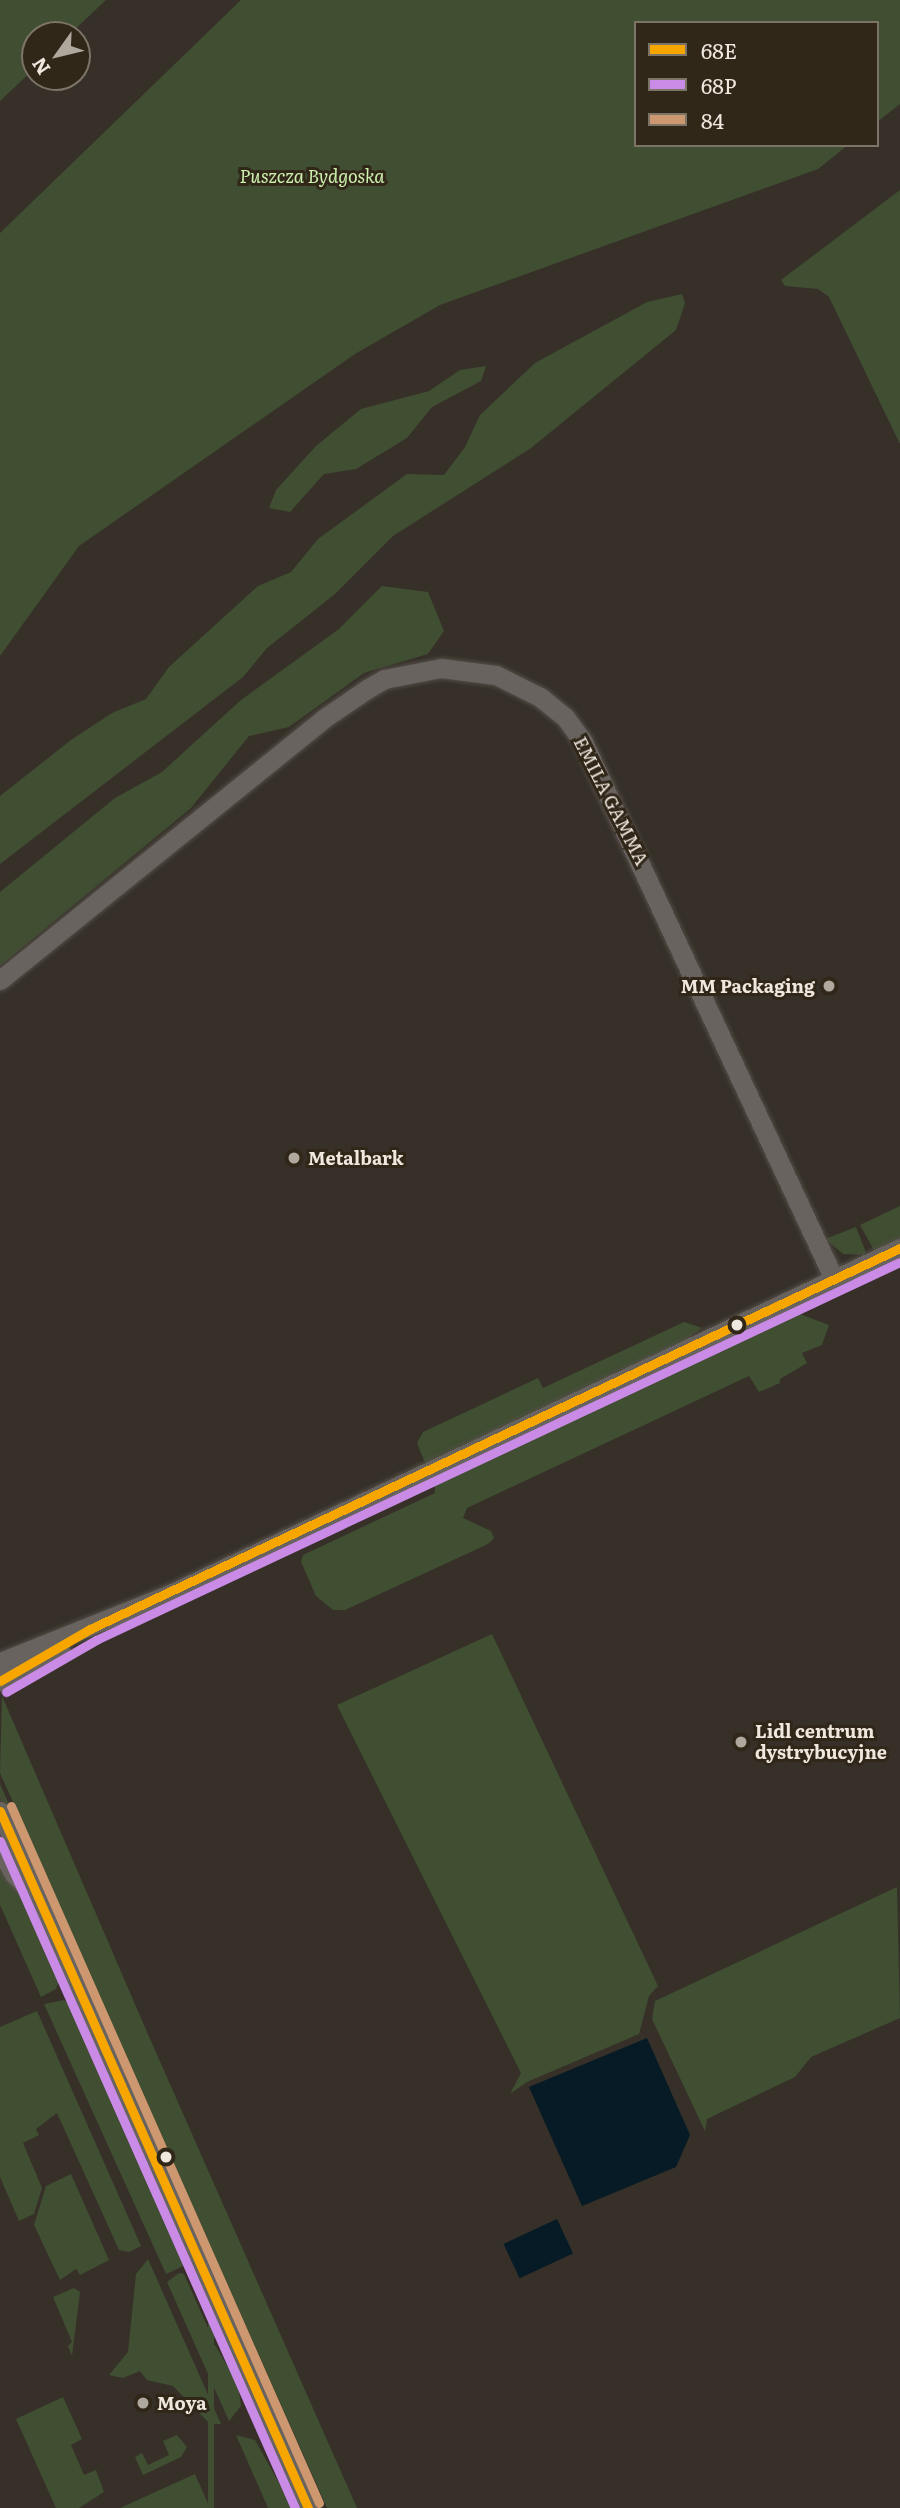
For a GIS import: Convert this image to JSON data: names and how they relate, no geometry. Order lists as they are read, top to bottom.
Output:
{
  "streets": {
    "street": ["EMILA GAMMA"]
  },
  "parks": ["Puszcza Bydgoska"],
  "places": [
    "MM Packaging",
    "Metalbark",
    "Lidl centrum dystrybucyjne",
    "Moya"
  ],
  "lines": ["transit line 68E", "transit line 68P", "transit line 84"],
  "legend": ["68E", "68P", "84"],
  "north": "bottom left"
}
